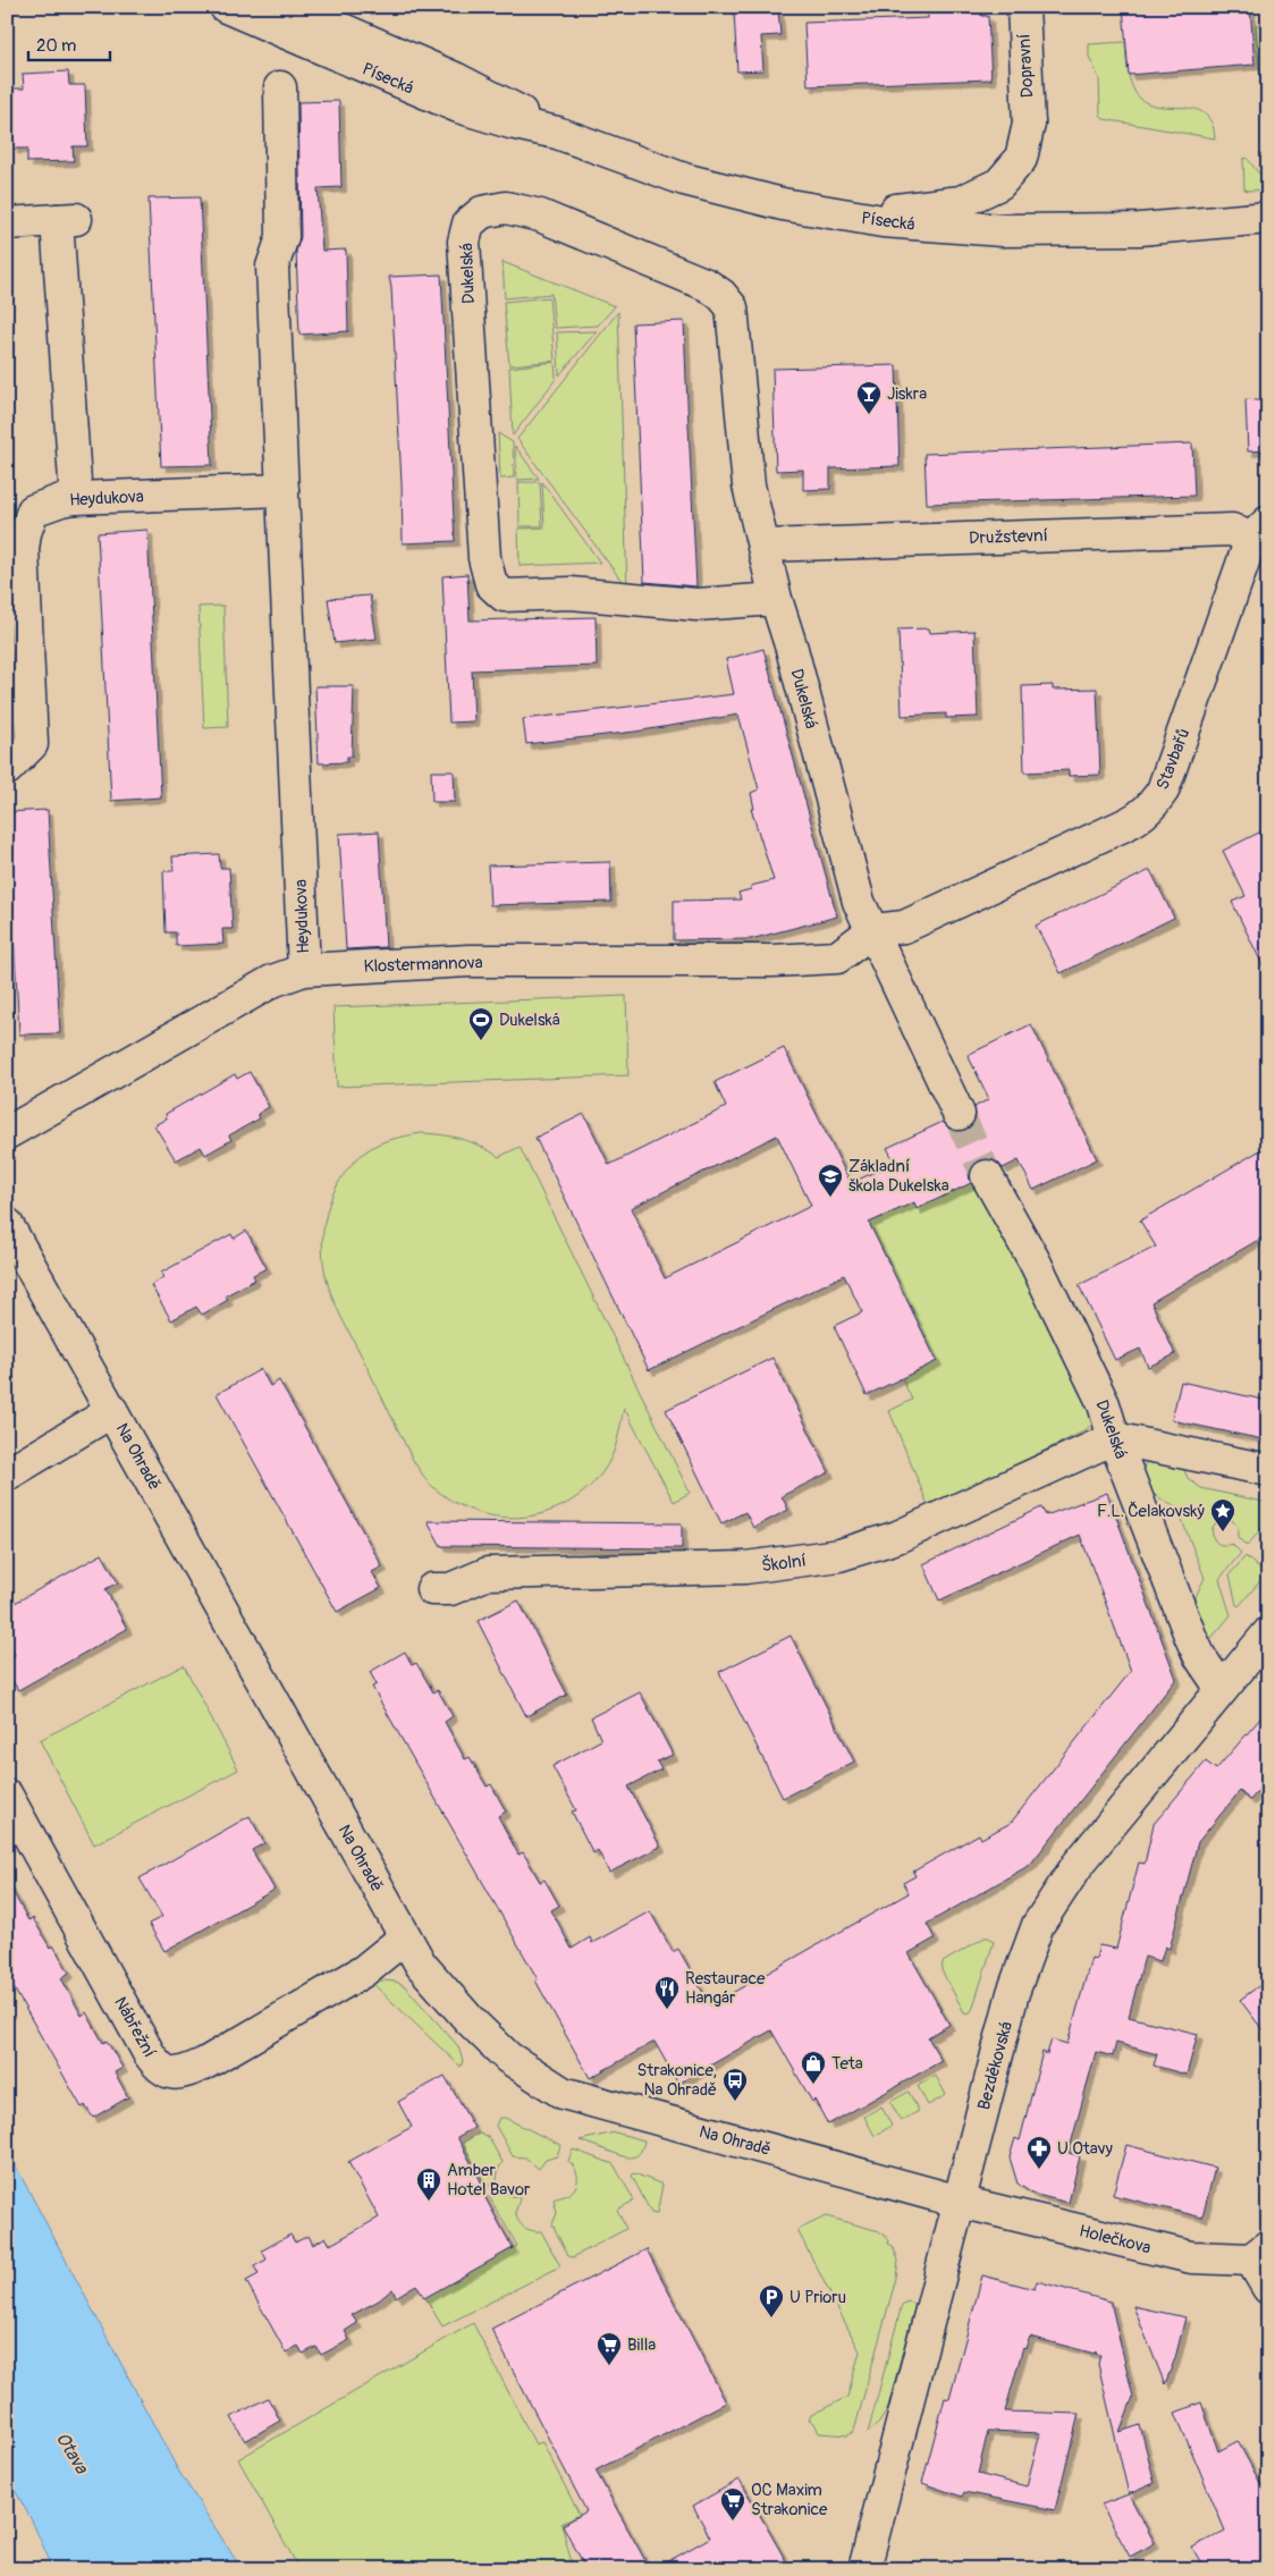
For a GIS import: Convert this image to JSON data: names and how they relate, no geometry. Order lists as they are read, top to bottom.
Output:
{
  "streets": {
    "street": [
      "Dopravní",
      "Písecká",
      "Dukelská",
      "Heydukova",
      "Družstevní",
      "Stavbařů",
      "Klostermannova",
      "Na Ohradě",
      "Školní",
      "Nábřežní",
      "Bezděkovská",
      "Holečkova"
    ]
  },
  "crossings": [
    ["Dopravní", "Písecká"],
    ["Dukelská", "Družstevní"],
    ["Dukelská", "Stavbařů"],
    ["Dukelská", "Klostermannova"],
    ["Dukelská", "Školní"],
    ["Dukelská", "Bezděkovská"],
    ["Heydukova", "Klostermannova"],
    ["Družstevní", "Stavbařů"],
    ["Stavbařů", "Klostermannova"],
    ["Na Ohradě", "Nábřežní"],
    ["Na Ohradě", "Bezděkovská"],
    ["Na Ohradě", "Holečkova"],
    ["Bezděkovská", "Holečkova"]
  ],
  "water": ["Otava"],
  "places": {
    "bar": ["Jiskra"],
    "sports": ["Dukelská"],
    "school or university": ["Základní škola Dukelska"],
    "place": ["F.L. Čelakovský"],
    "restaurant": ["Restaurace Hangár"],
    "shop": ["Teta"],
    "bus stop": ["Strakonice, Na Ohradě"],
    "pharmacy": ["U Otavy"],
    "building": ["Amber Hotel Bavor"],
    "parking": ["U Prioru"],
    "supermarket": ["Billa", "OC Maxim Strakonice"]
  },
  "scale_bar": "20 m"
}
